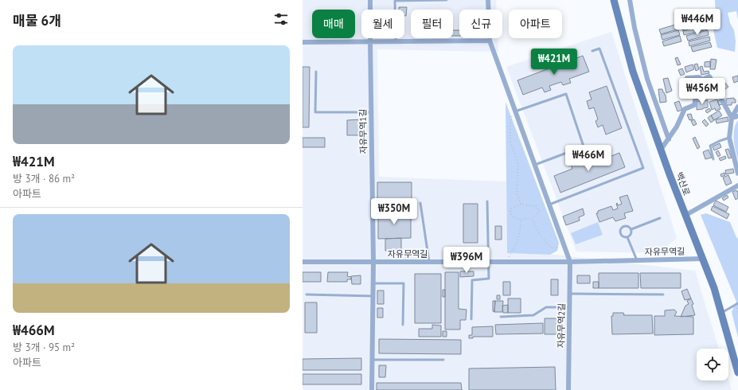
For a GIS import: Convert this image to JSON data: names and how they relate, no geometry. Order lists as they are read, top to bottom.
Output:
{
  "streets": {
    "main road": ["백산로"],
    "street": ["자유무역1길", "자유무역길", "자유무역2길"]
  },
  "crossings": [
    ["자유무역1길", "자유무역길"],
    ["백산로", "자유무역길"],
    ["자유무역길", "자유무역2길"]
  ],
  "page": {
    "heading": "매물 6개",
    "price": [
      "₩446M",
      "₩421M",
      "₩456M",
      "₩466M",
      "₩350M",
      "₩396M"
    ],
    "chip": [
      "매매",
      "월세",
      "필터",
      "신규",
      "아파트"
    ],
    "list": [
      {
        "name": "₩421M",
        "note": "방 3개 · 86 m² · 아파트"
      },
      {
        "name": "₩466M",
        "note": "방 3개 · 95 m² · 아파트"
      }
    ]
  }
}
